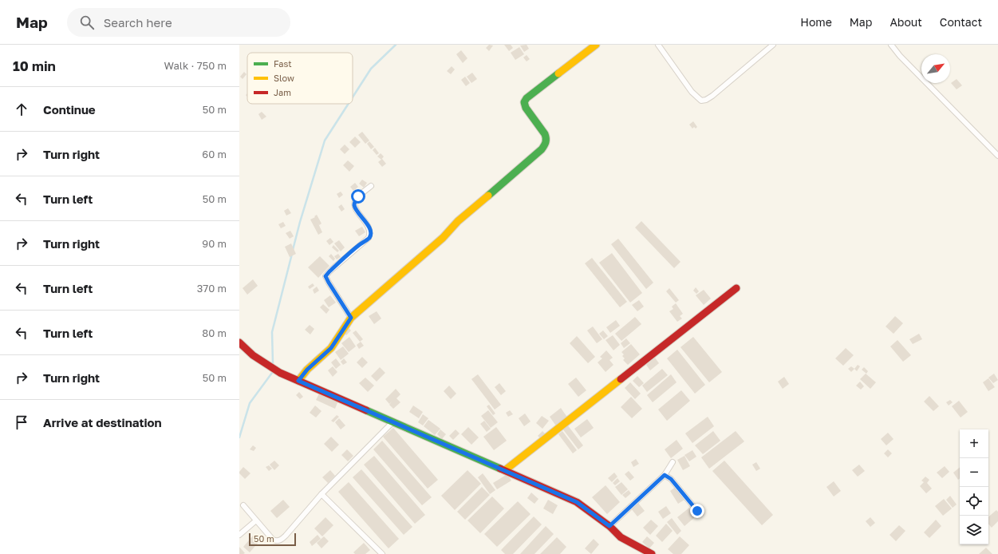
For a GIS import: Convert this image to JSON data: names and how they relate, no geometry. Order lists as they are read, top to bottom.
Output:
{
  "legend": ["Fast", "Slow", "Jam"],
  "scale_bar": "50 m",
  "north": "top right",
  "page": {
    "header": "Map",
    "search": "Search here",
    "nav": [
      "Home",
      "Map",
      "About",
      "Contact"
    ],
    "heading": ["10 min", "Walk · 750 m"],
    "list": [
      ["Continue", "50 m"],
      ["Turn right", "60 m"],
      ["Turn left", "50 m"],
      ["Turn right", "90 m"],
      ["Turn left", "370 m"],
      ["Turn left", "80 m"],
      ["Turn right", "50 m"],
      "Arrive at destination"
    ],
    "map_buttons": ["+", "−"],
    "scale": "50 m"
  }
}
